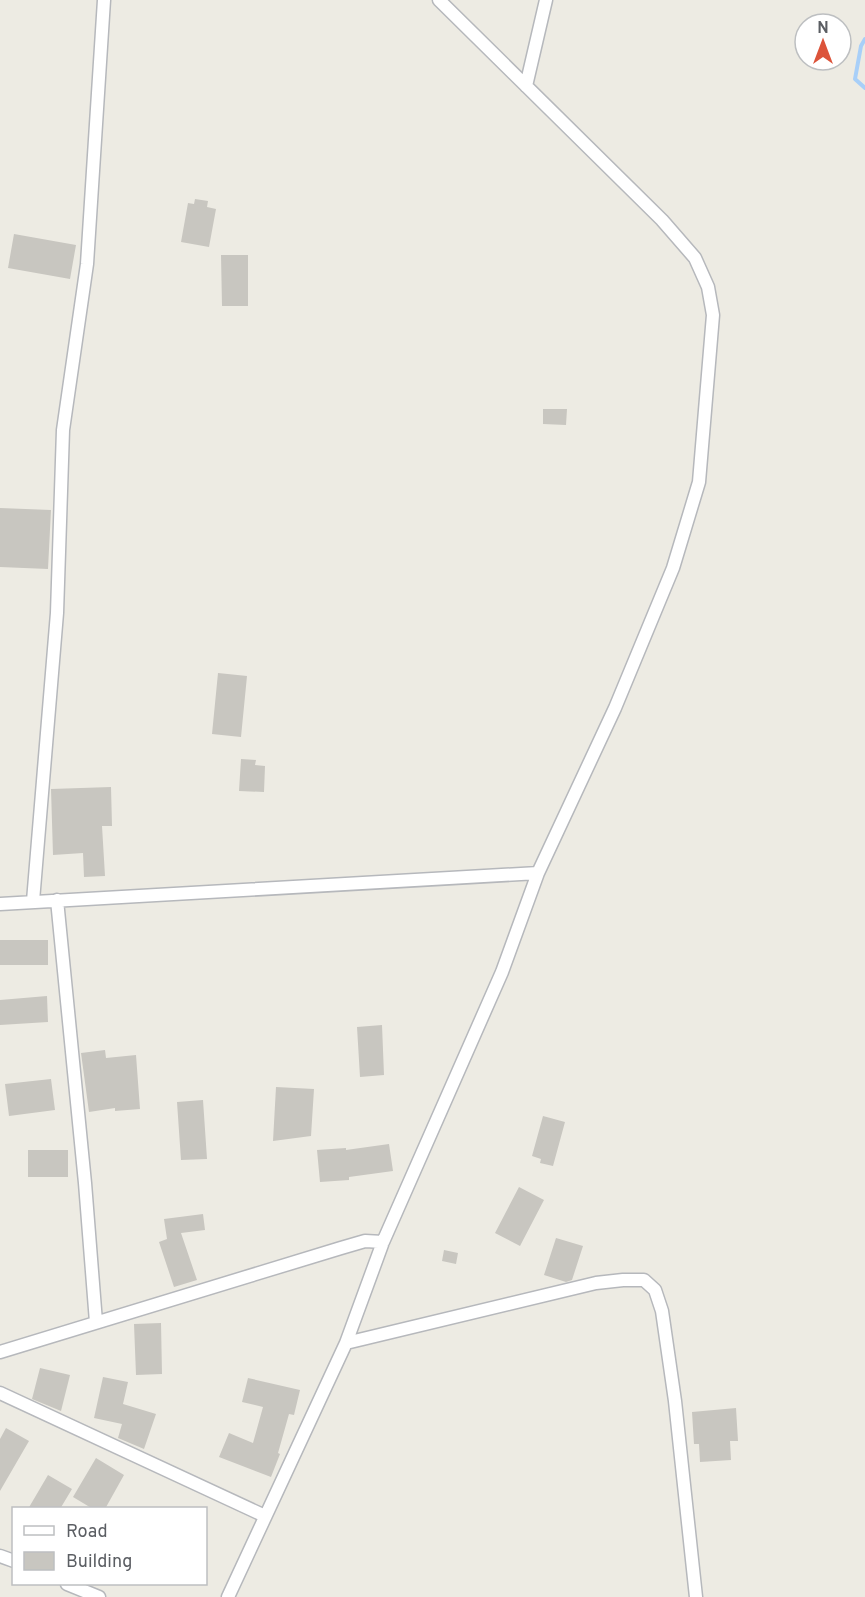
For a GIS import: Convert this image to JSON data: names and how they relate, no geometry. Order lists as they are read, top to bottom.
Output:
{
  "legend": ["Road", "Building"],
  "north": "top"
}
